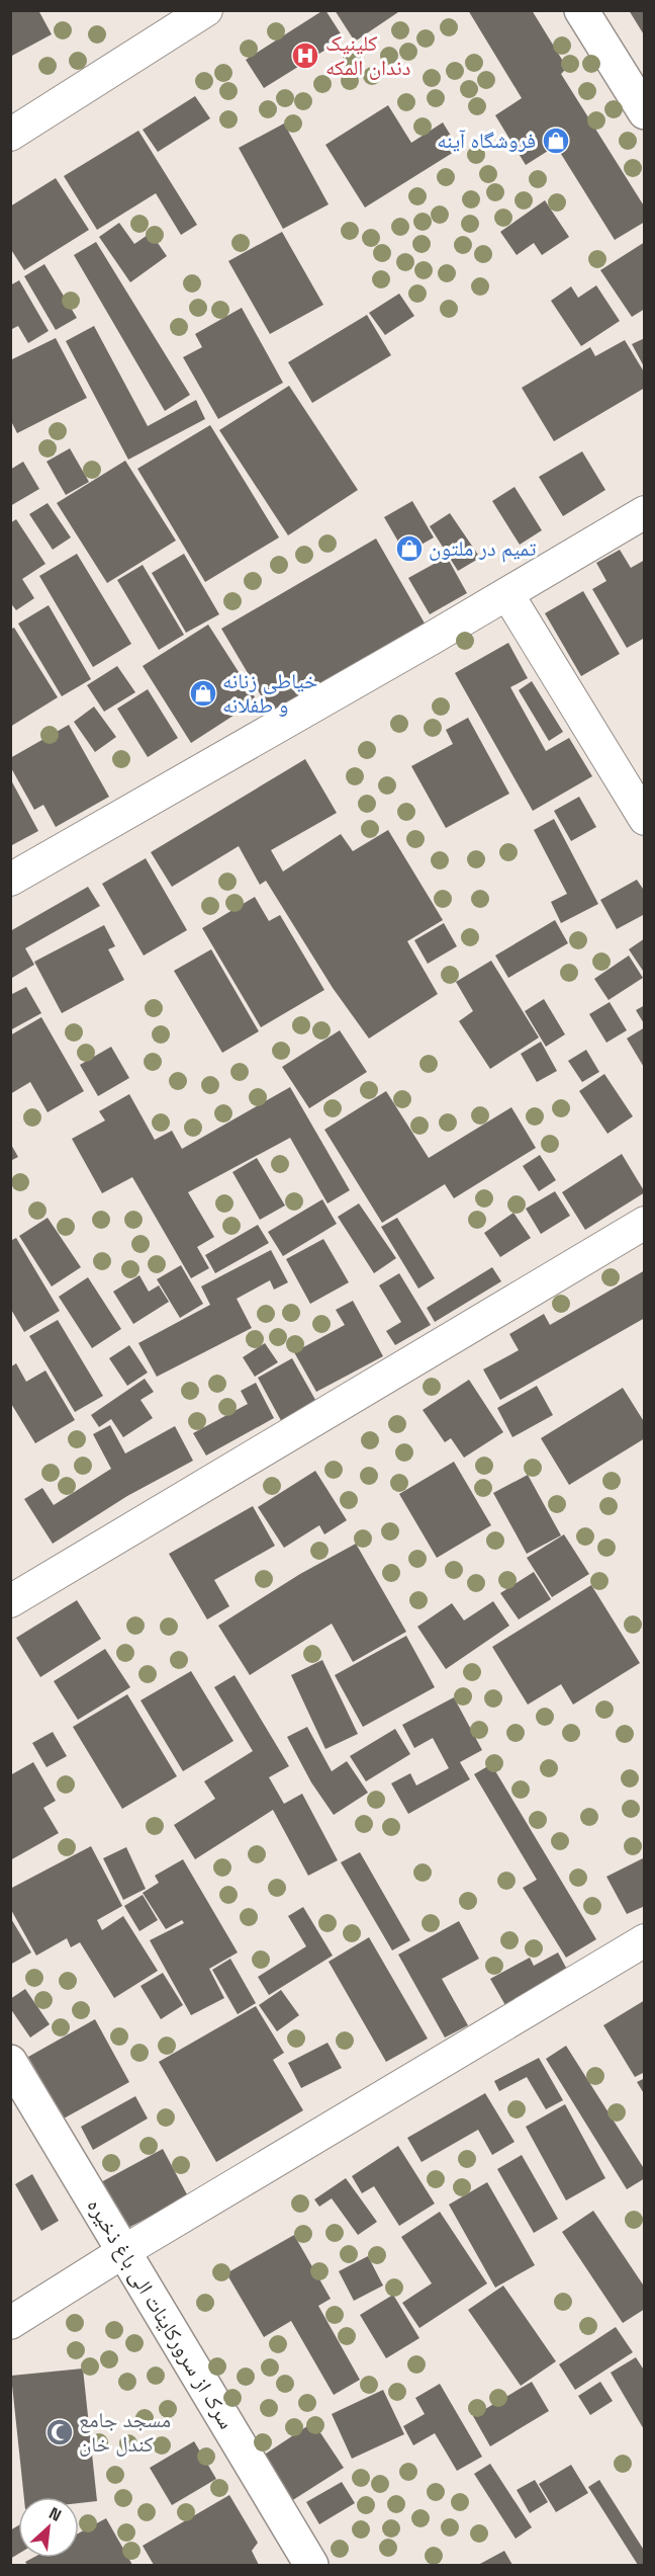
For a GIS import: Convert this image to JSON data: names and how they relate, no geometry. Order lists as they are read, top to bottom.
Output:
{
  "streets": {
    "street": ["سرک از سرورکاینات الی باغ ذخیره"]
  },
  "places": {
    "hospital": ["کلینیک دندان المکه"],
    "shop": ["فروشگاه آینه", "تمیم در ملتون", "خیاطی زنانه و طفلانه"],
    "mosque": ["مسجد جامع کندل خان"]
  },
  "north": "top right"
}
